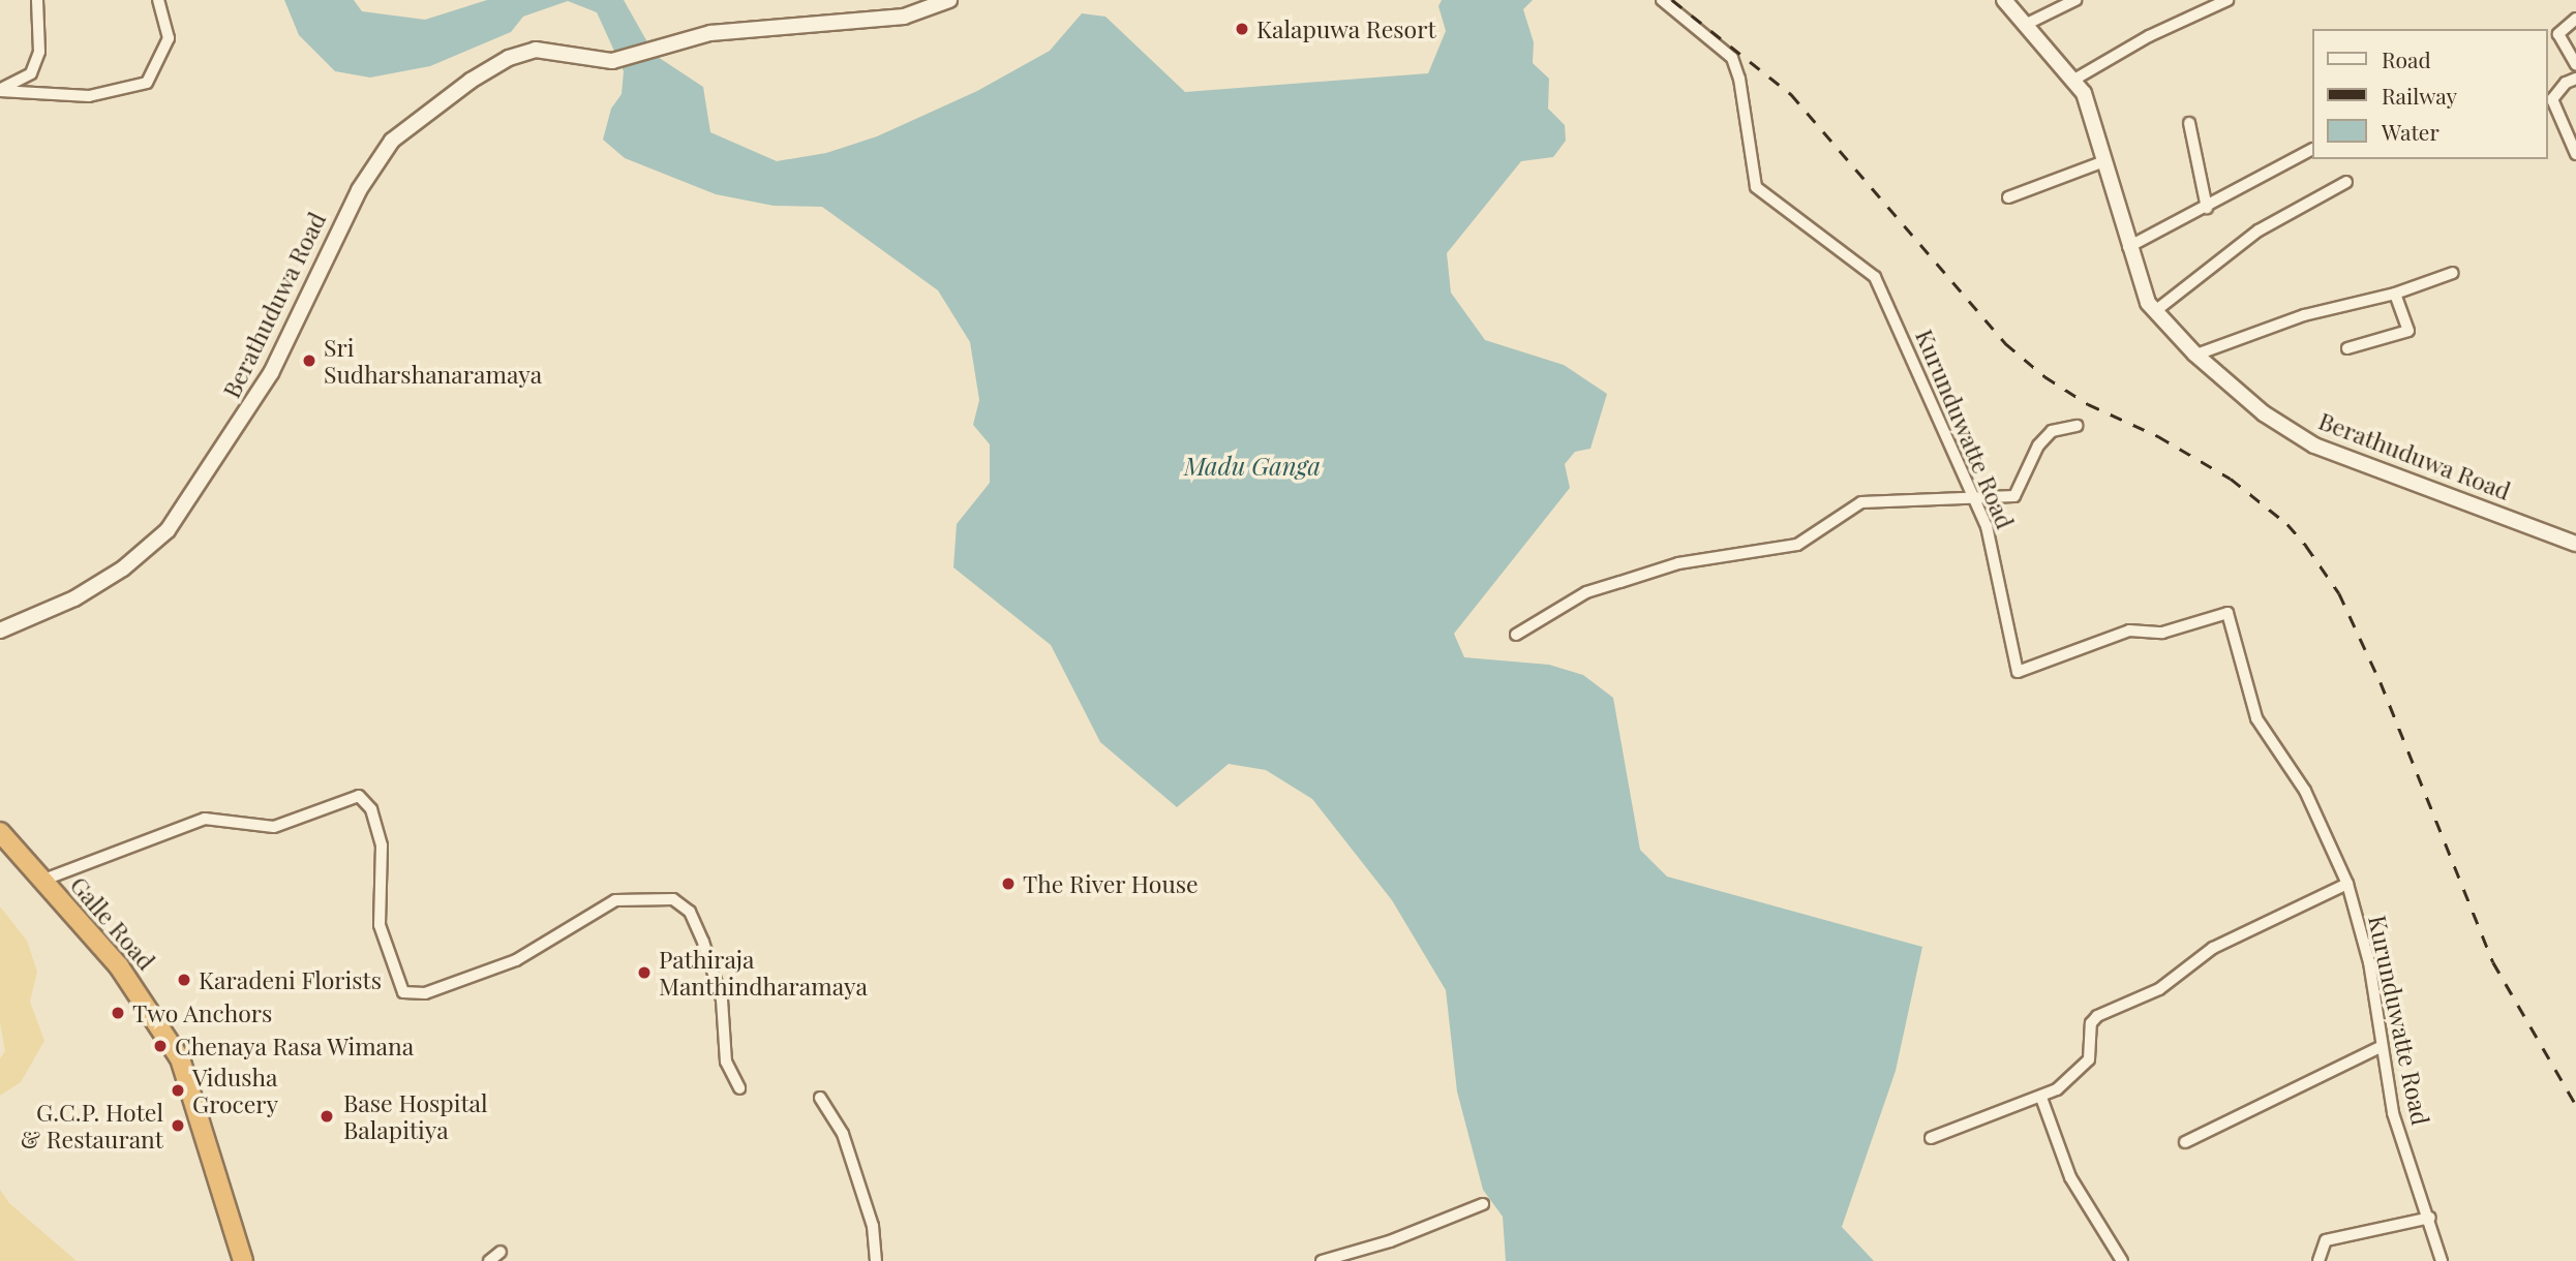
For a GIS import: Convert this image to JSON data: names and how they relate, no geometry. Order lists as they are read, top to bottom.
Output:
{
  "streets": {
    "highway": ["Galle Road"],
    "street": ["Berathuduwa Road", "Kurunduwatte Road"]
  },
  "water": ["Madu Ganga"],
  "places": [
    "Kalapuwa Resort",
    "Sri Sudharshanaramaya",
    "The River House",
    "Pathiraja Manthindharamaya",
    "Karadeni Florists",
    "Two Anchors",
    "Chenaya Rasa Wimana",
    "Vidusha Grocery",
    "Base Hospital Balapitiya",
    "G.C.P. Hotel & Restaurant"
  ],
  "legend": ["Road", "Railway", "Water"]
}
